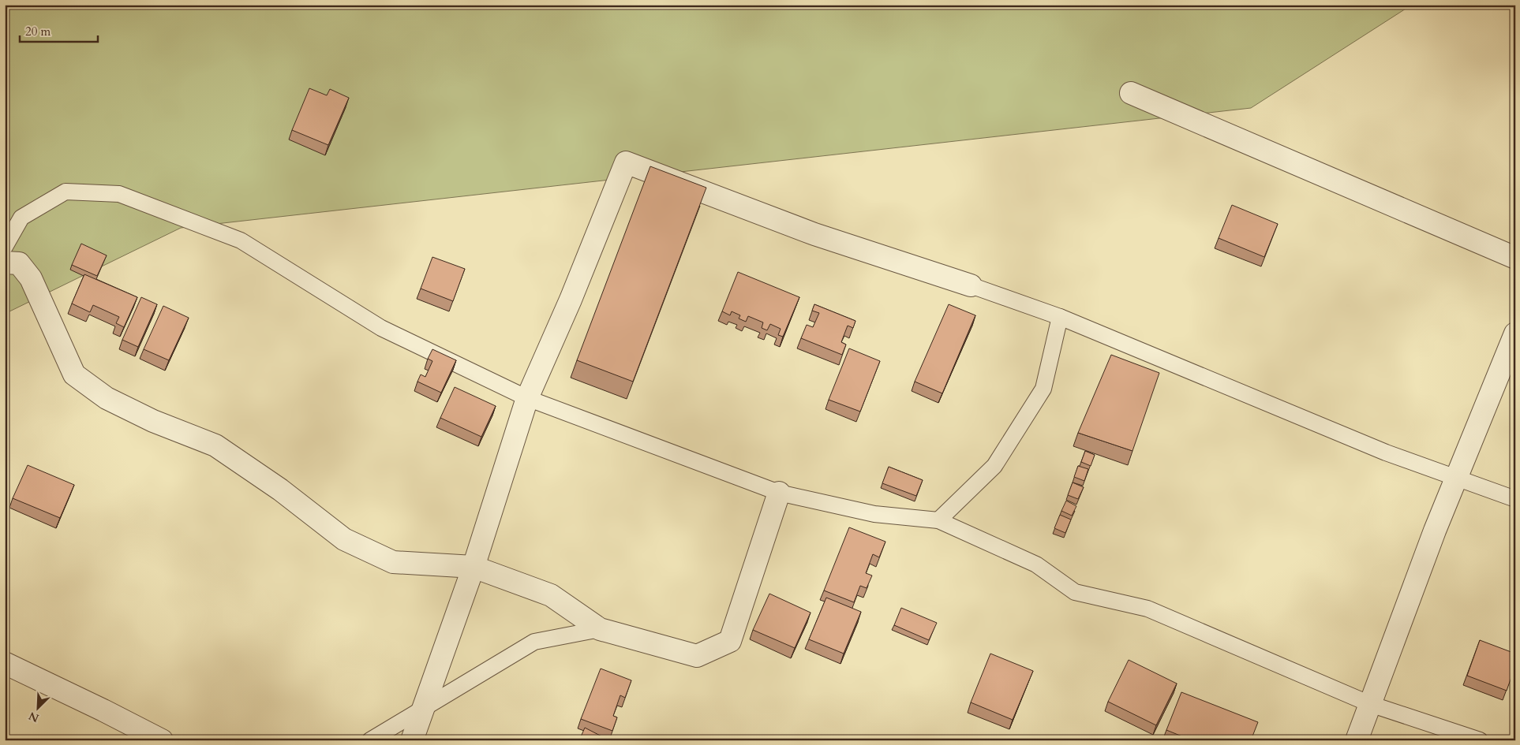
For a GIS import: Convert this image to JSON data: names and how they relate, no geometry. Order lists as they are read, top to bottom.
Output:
{
  "scale_bar": "20 m",
  "north": "bottom left"
}
